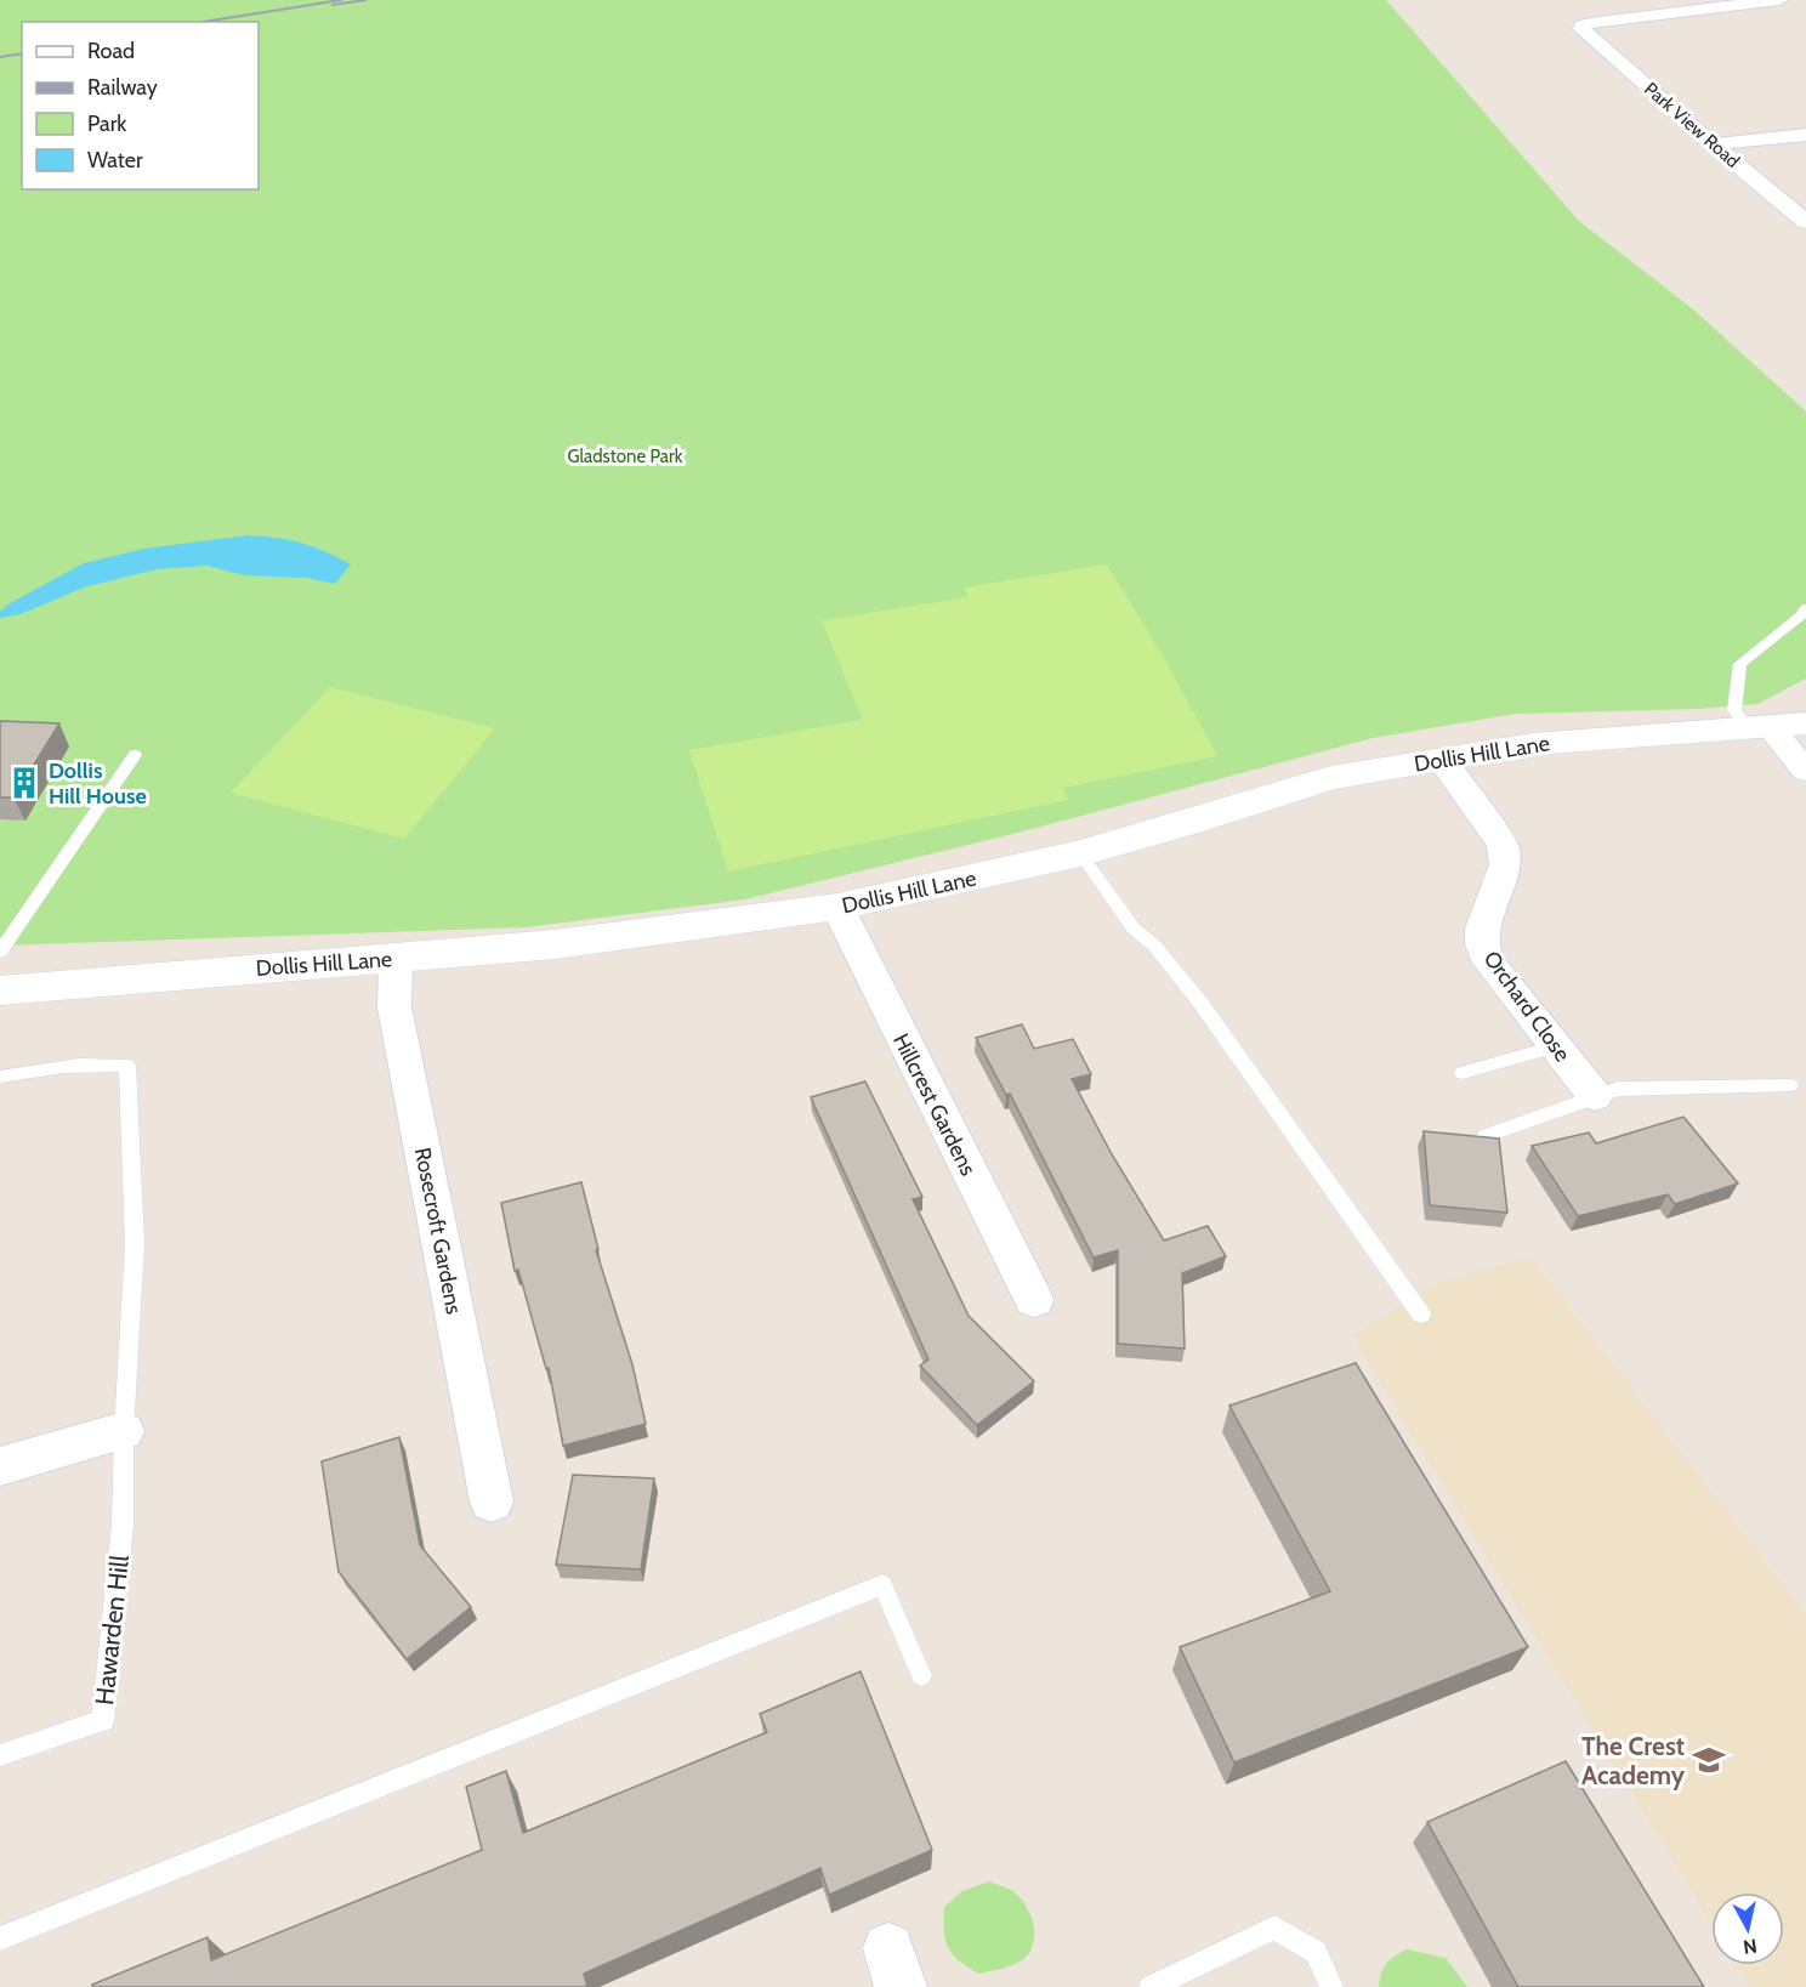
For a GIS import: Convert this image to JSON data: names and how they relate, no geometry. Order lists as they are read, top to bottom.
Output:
{
  "streets": {
    "street": [
      "Park View Road",
      "Dollis Hill Lane",
      "Orchard Close",
      "Hillcrest Gardens",
      "Rosecroft Gardens"
    ],
    "lane": ["Hawarden Hill"]
  },
  "crossings": [
    ["Dollis Hill Lane", "Orchard Close"],
    ["Dollis Hill Lane", "Hillcrest Gardens"],
    ["Dollis Hill Lane", "Rosecroft Gardens"]
  ],
  "parks": ["Gladstone Park"],
  "places": {
    "building": ["Dollis Hill House"],
    "school or university": ["The Crest Academy"]
  },
  "legend": [
    "Road",
    "Railway",
    "Park",
    "Water"
  ],
  "north": "bottom"
}
